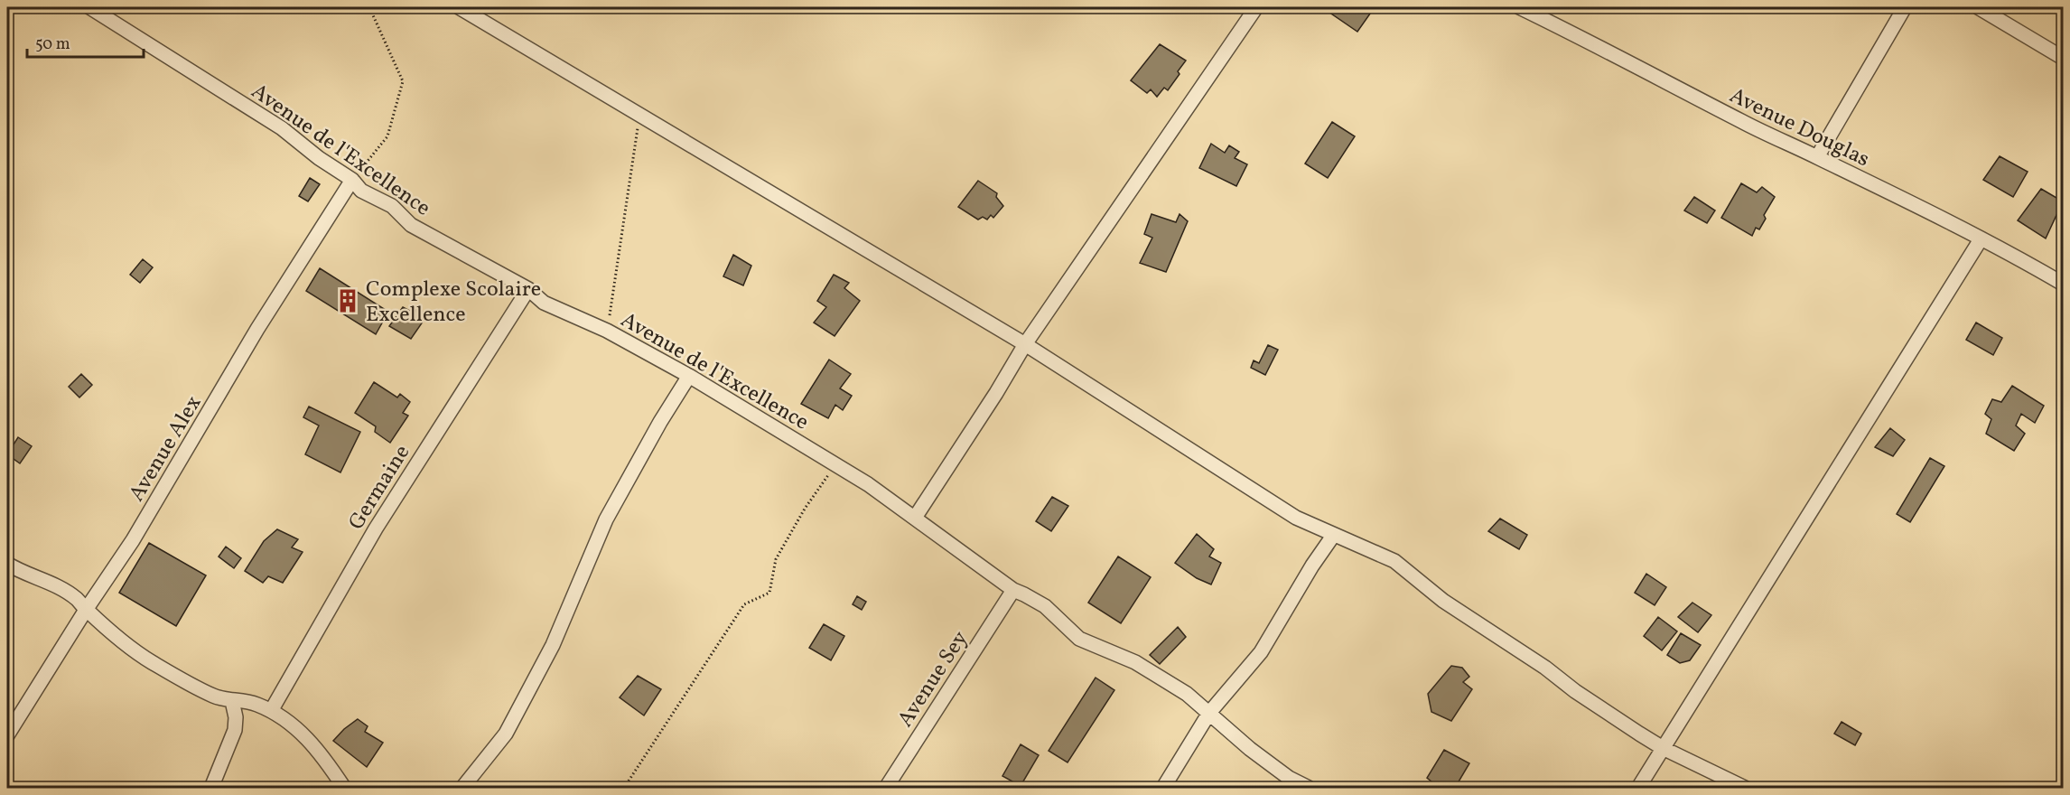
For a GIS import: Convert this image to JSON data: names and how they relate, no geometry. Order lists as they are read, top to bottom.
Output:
{
  "streets": {
    "street": [
      "Avenue Douglas",
      "Avenue de l'Excellence",
      "Avenue Alex",
      "Germaine",
      "Avenue Sey"
    ]
  },
  "crossings": [
    ["Avenue de l'Excellence", "Avenue Alex"],
    ["Avenue de l'Excellence", "Germaine"],
    ["Avenue de l'Excellence", "Avenue Sey"]
  ],
  "places": {
    "building": ["Complexe Scolaire Excellence"]
  },
  "scale_bar": "50 m"
}
